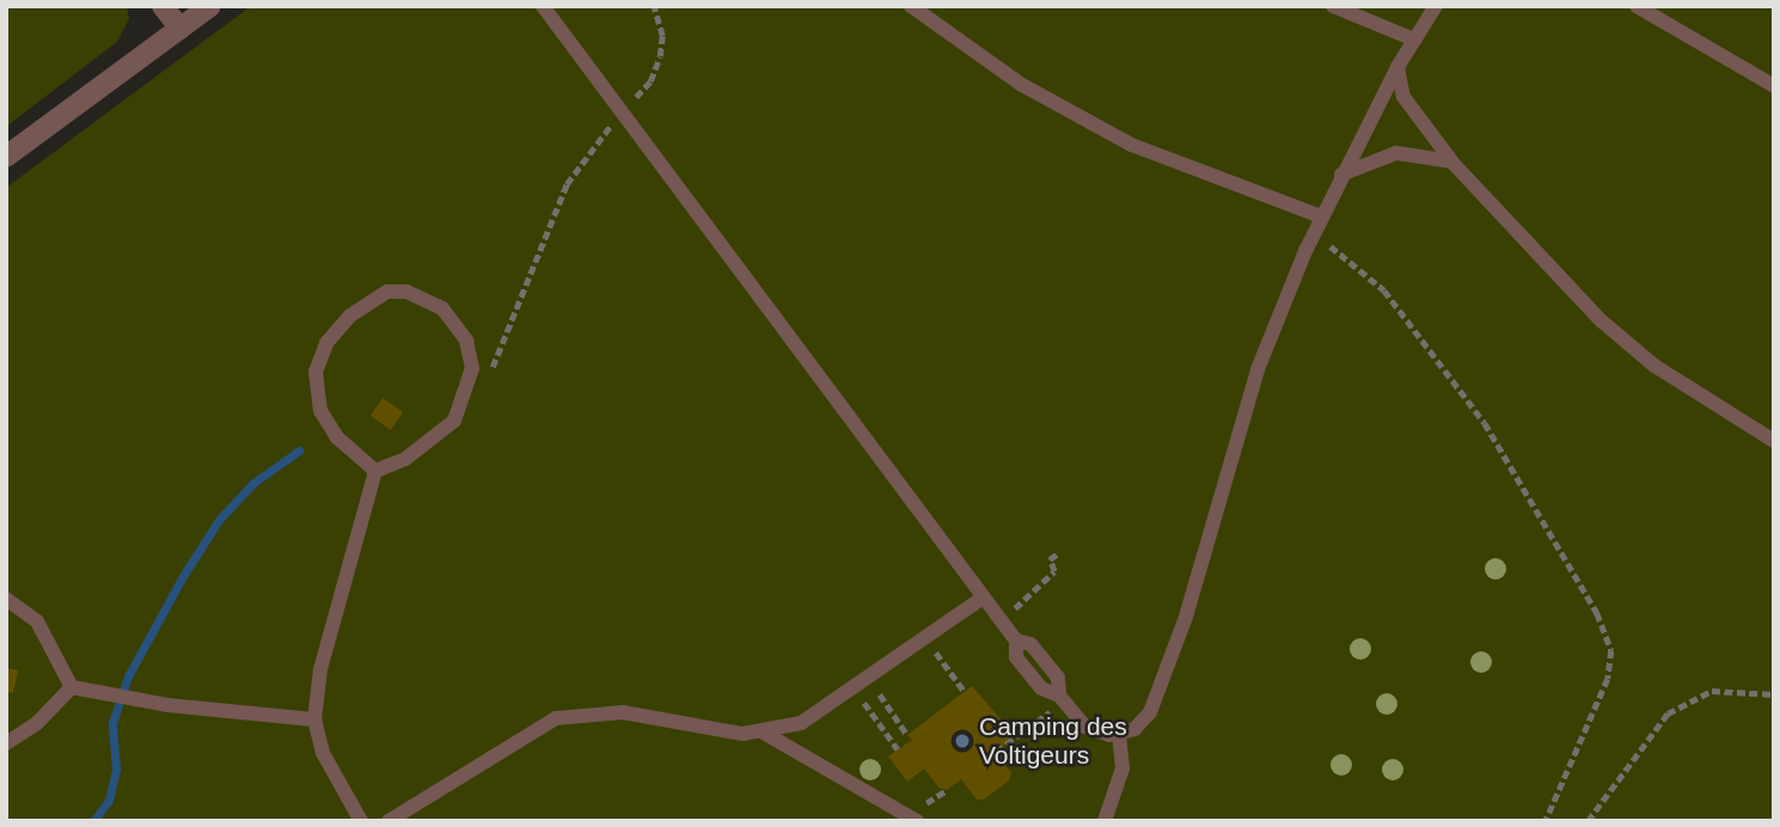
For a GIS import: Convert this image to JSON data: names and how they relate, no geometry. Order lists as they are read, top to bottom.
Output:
{
  "places": ["Camping des Voltigeurs"]
}
